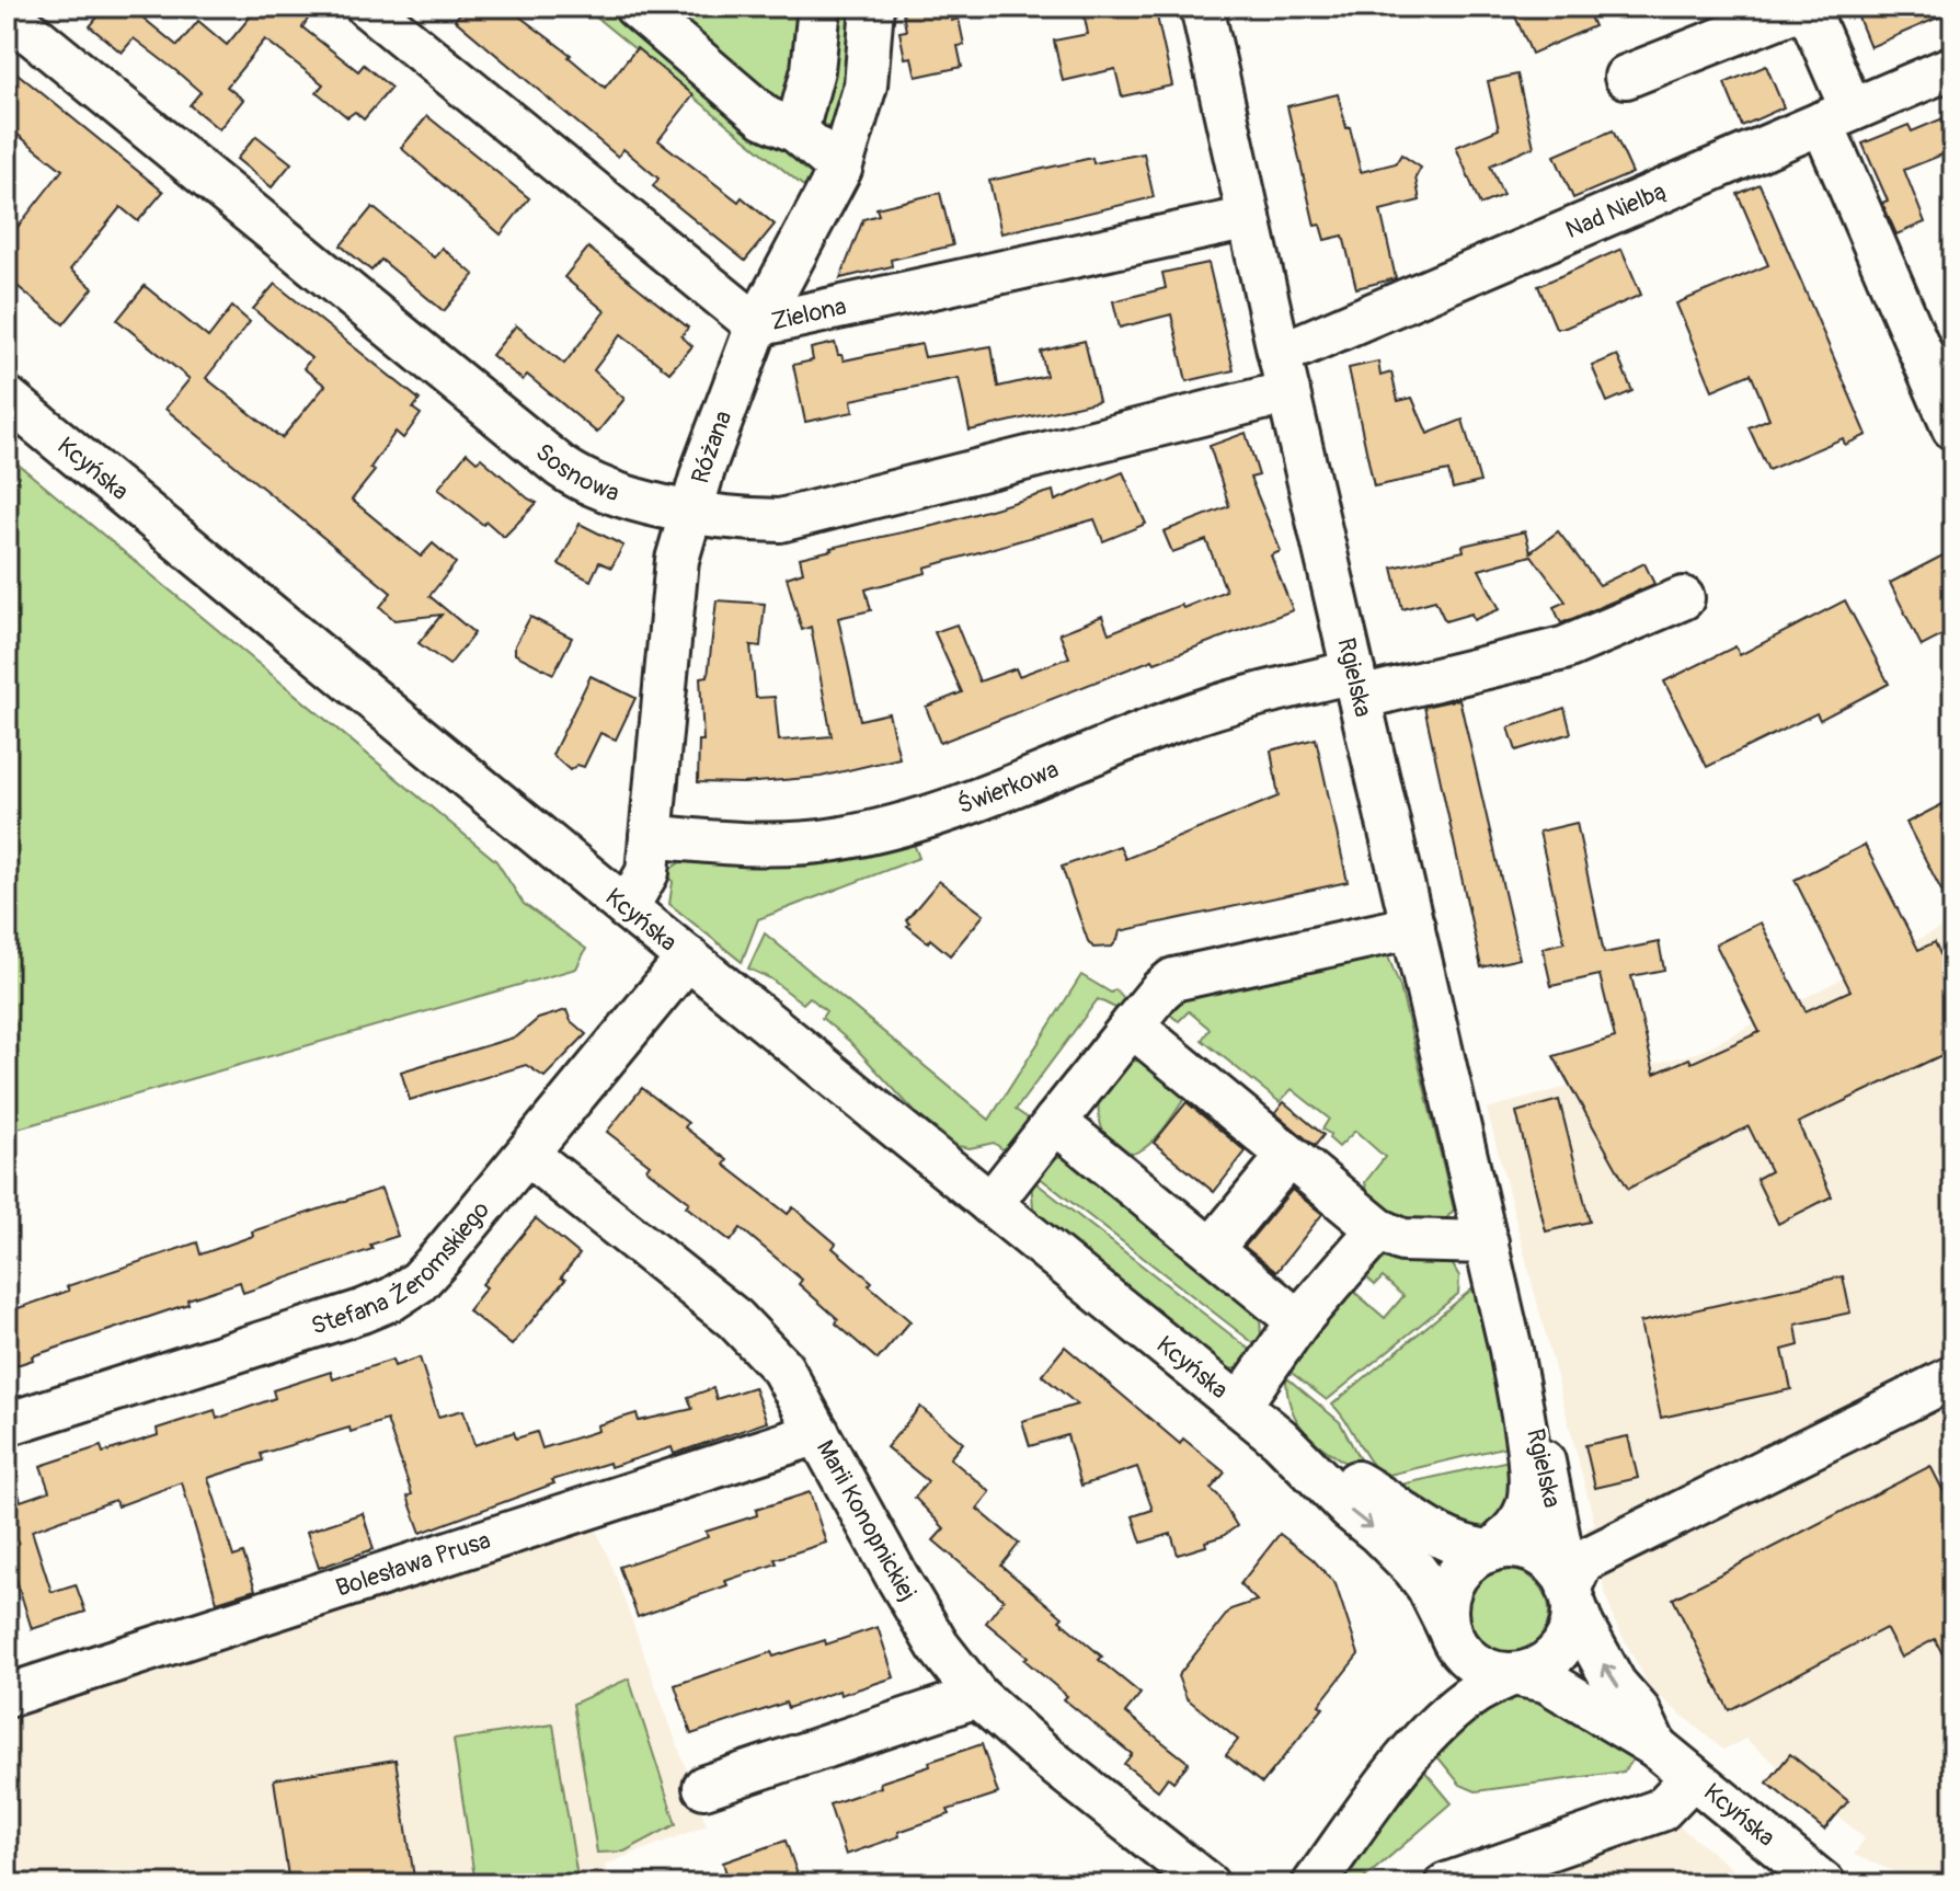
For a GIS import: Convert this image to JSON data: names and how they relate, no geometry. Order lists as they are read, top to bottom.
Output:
{
  "streets": {
    "street": [
      "Nad Nielbą",
      "Zielona",
      "Różana",
      "Kcyńska",
      "Sosnowa",
      "Rgielska",
      "Świerkowa",
      "Stefana Żeromskiego",
      "Marii Konopnickiej",
      "Bolesława Prusa"
    ]
  },
  "crossings": [
    ["Nad Nielbą", "Rgielska"],
    ["Zielona", "Różana"],
    ["Zielona", "Rgielska"],
    ["Różana", "Kcyńska"],
    ["Różana", "Sosnowa"],
    ["Różana", "Świerkowa"],
    ["Kcyńska", "Rgielska"],
    ["Kcyńska", "Stefana Żeromskiego"],
    ["Sosnowa", "Rgielska"],
    ["Rgielska", "Świerkowa"],
    ["Stefana Żeromskiego", "Marii Konopnickiej"],
    ["Marii Konopnickiej", "Bolesława Prusa"]
  ]
}
